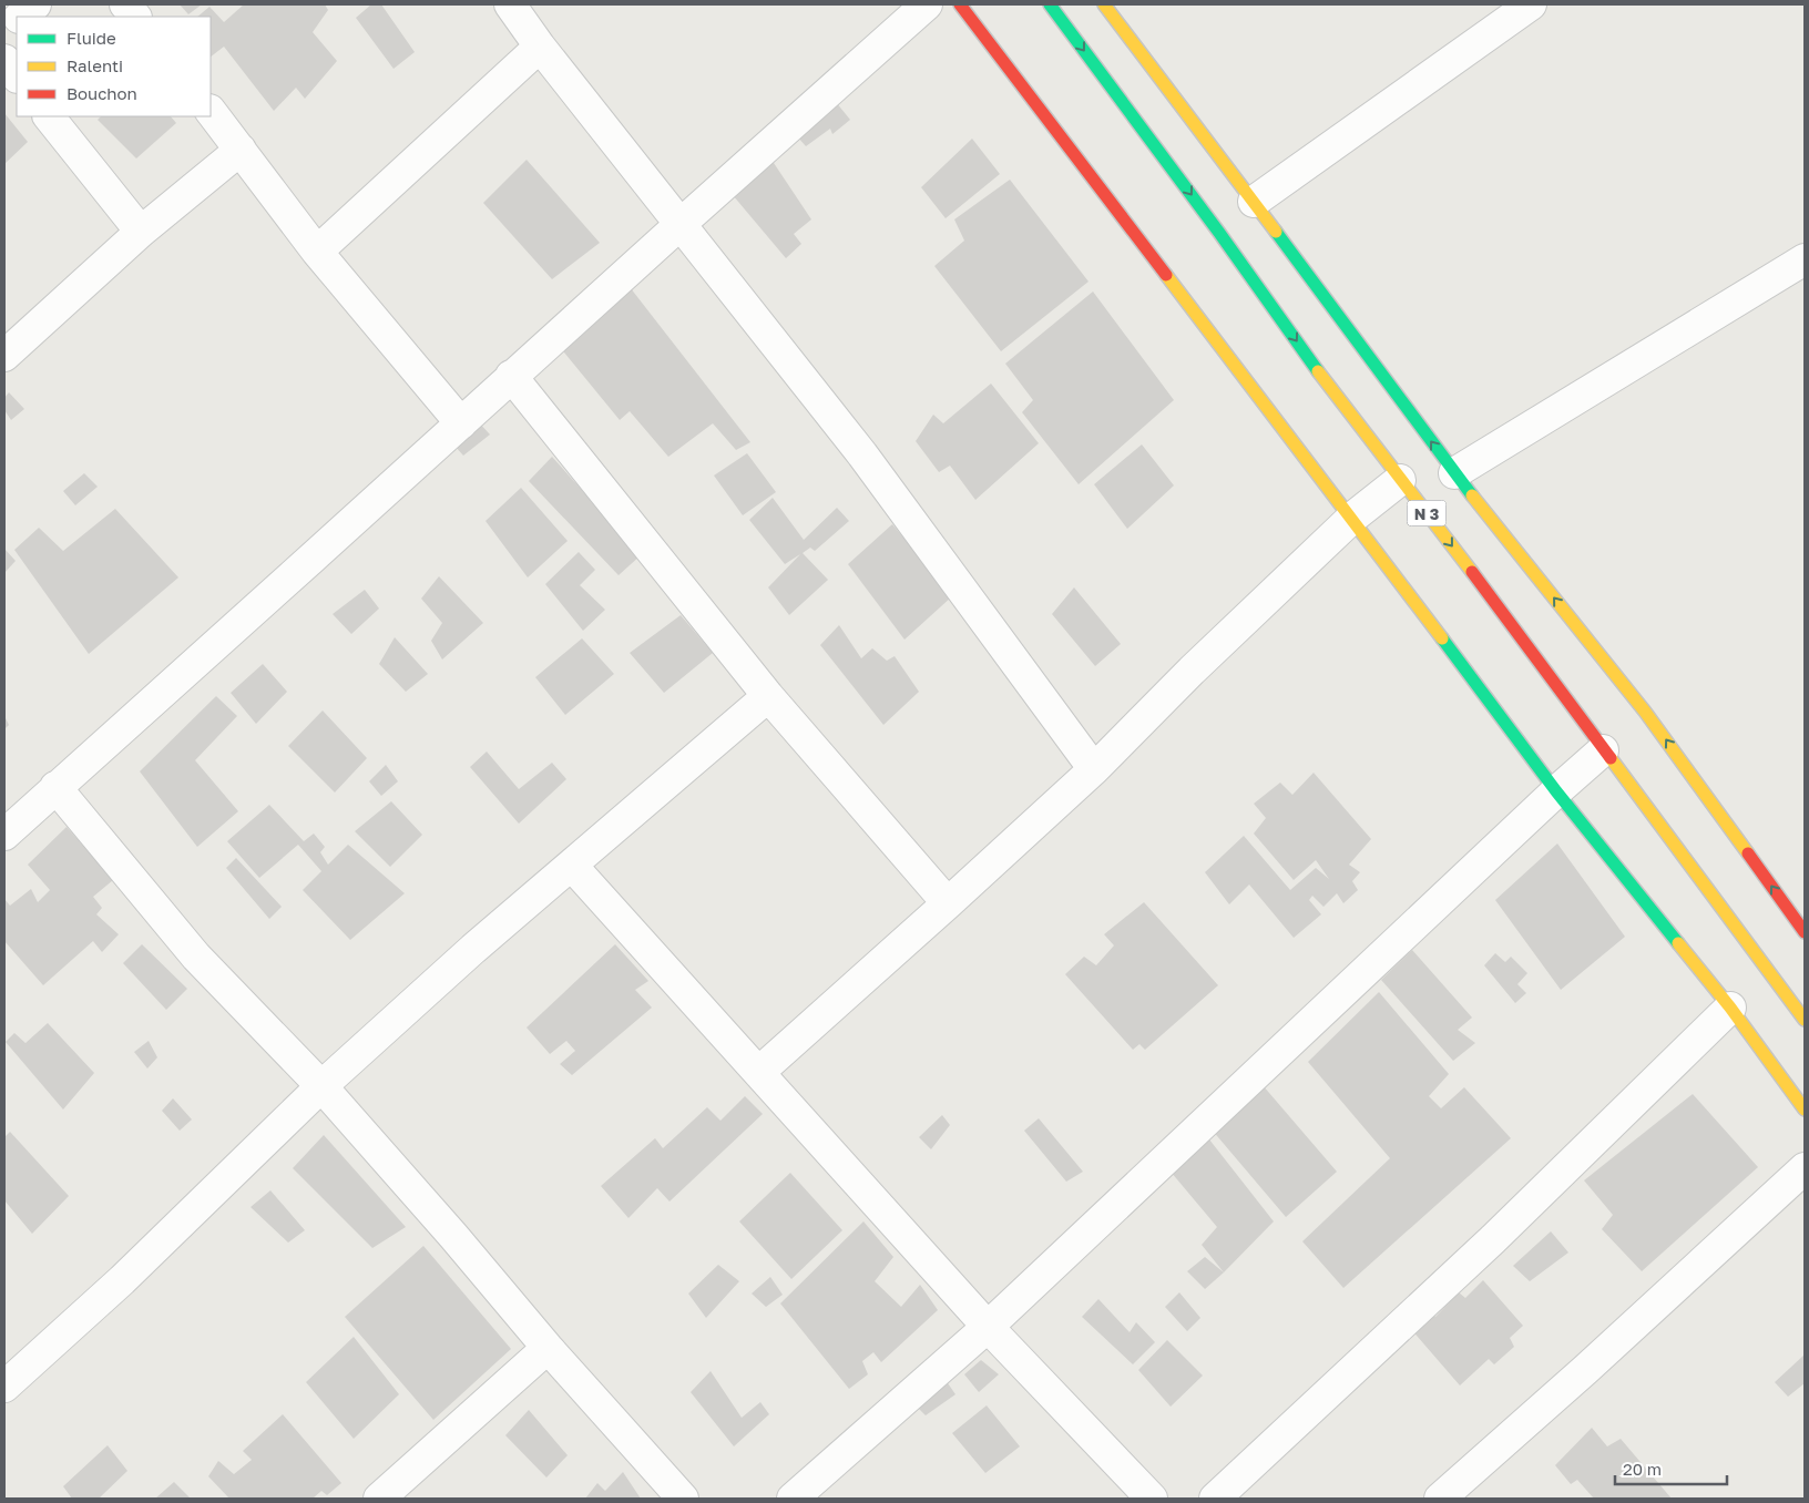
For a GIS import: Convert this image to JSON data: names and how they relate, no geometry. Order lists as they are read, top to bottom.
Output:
{
  "streets": {
    "main road": ["N 3"]
  },
  "legend": ["Fluide", "Ralenti", "Bouchon"],
  "scale_bar": "20 m"
}
